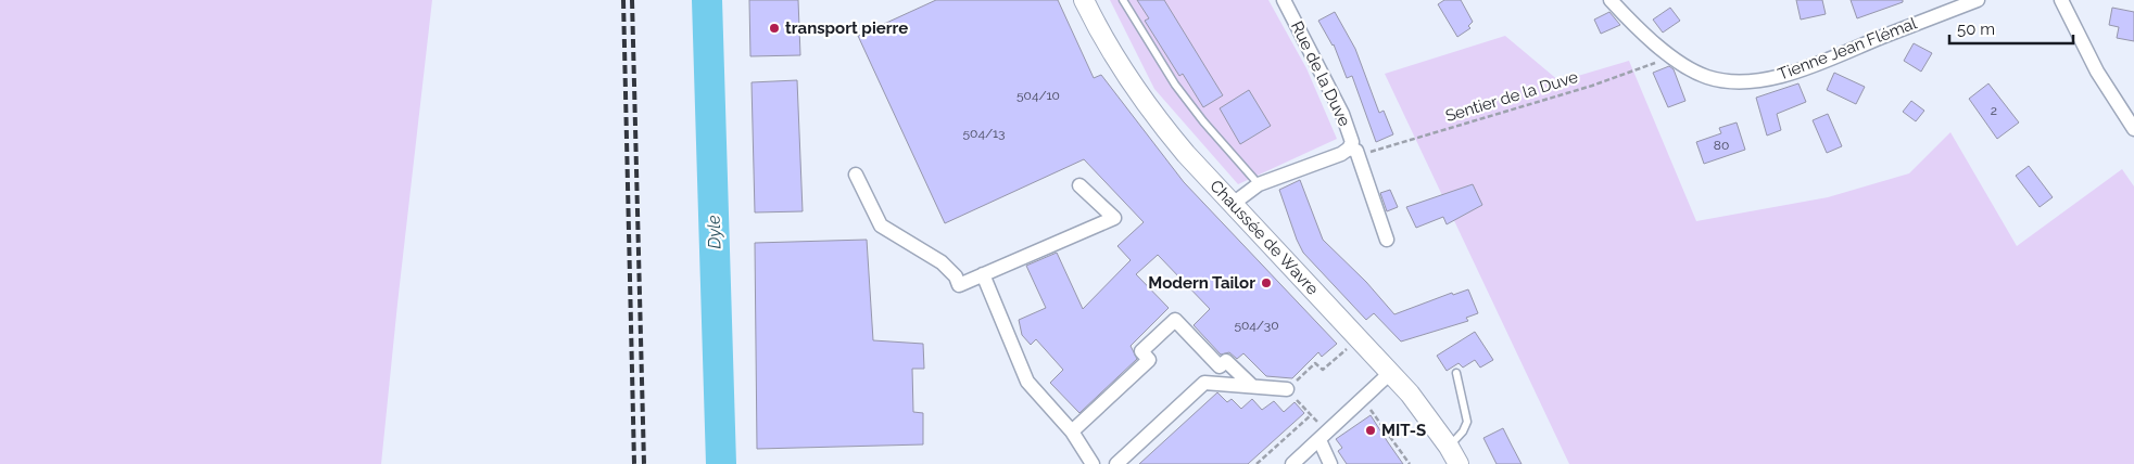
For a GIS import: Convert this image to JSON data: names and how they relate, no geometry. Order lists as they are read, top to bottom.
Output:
{
  "streets": {
    "main road": ["Chaussée de Wavre"],
    "street": ["Tienne Jean Flémal", "Rue de la Duve"],
    "path": ["Sentier de la Duve"]
  },
  "crossings": [
    ["Tienne Jean Flémal", "Sentier de la Duve"],
    ["Rue de la Duve", "Sentier de la Duve"],
    ["Rue de la Duve", "Chaussée de Wavre"]
  ],
  "water": ["Dyle"],
  "places": ["transport pierre", "Modern Tailor", "MIT-S"],
  "house_numbers": [
    "504/10",
    "2",
    "504/13",
    "80",
    "504/30"
  ],
  "scale_bar": "50 m"
}
